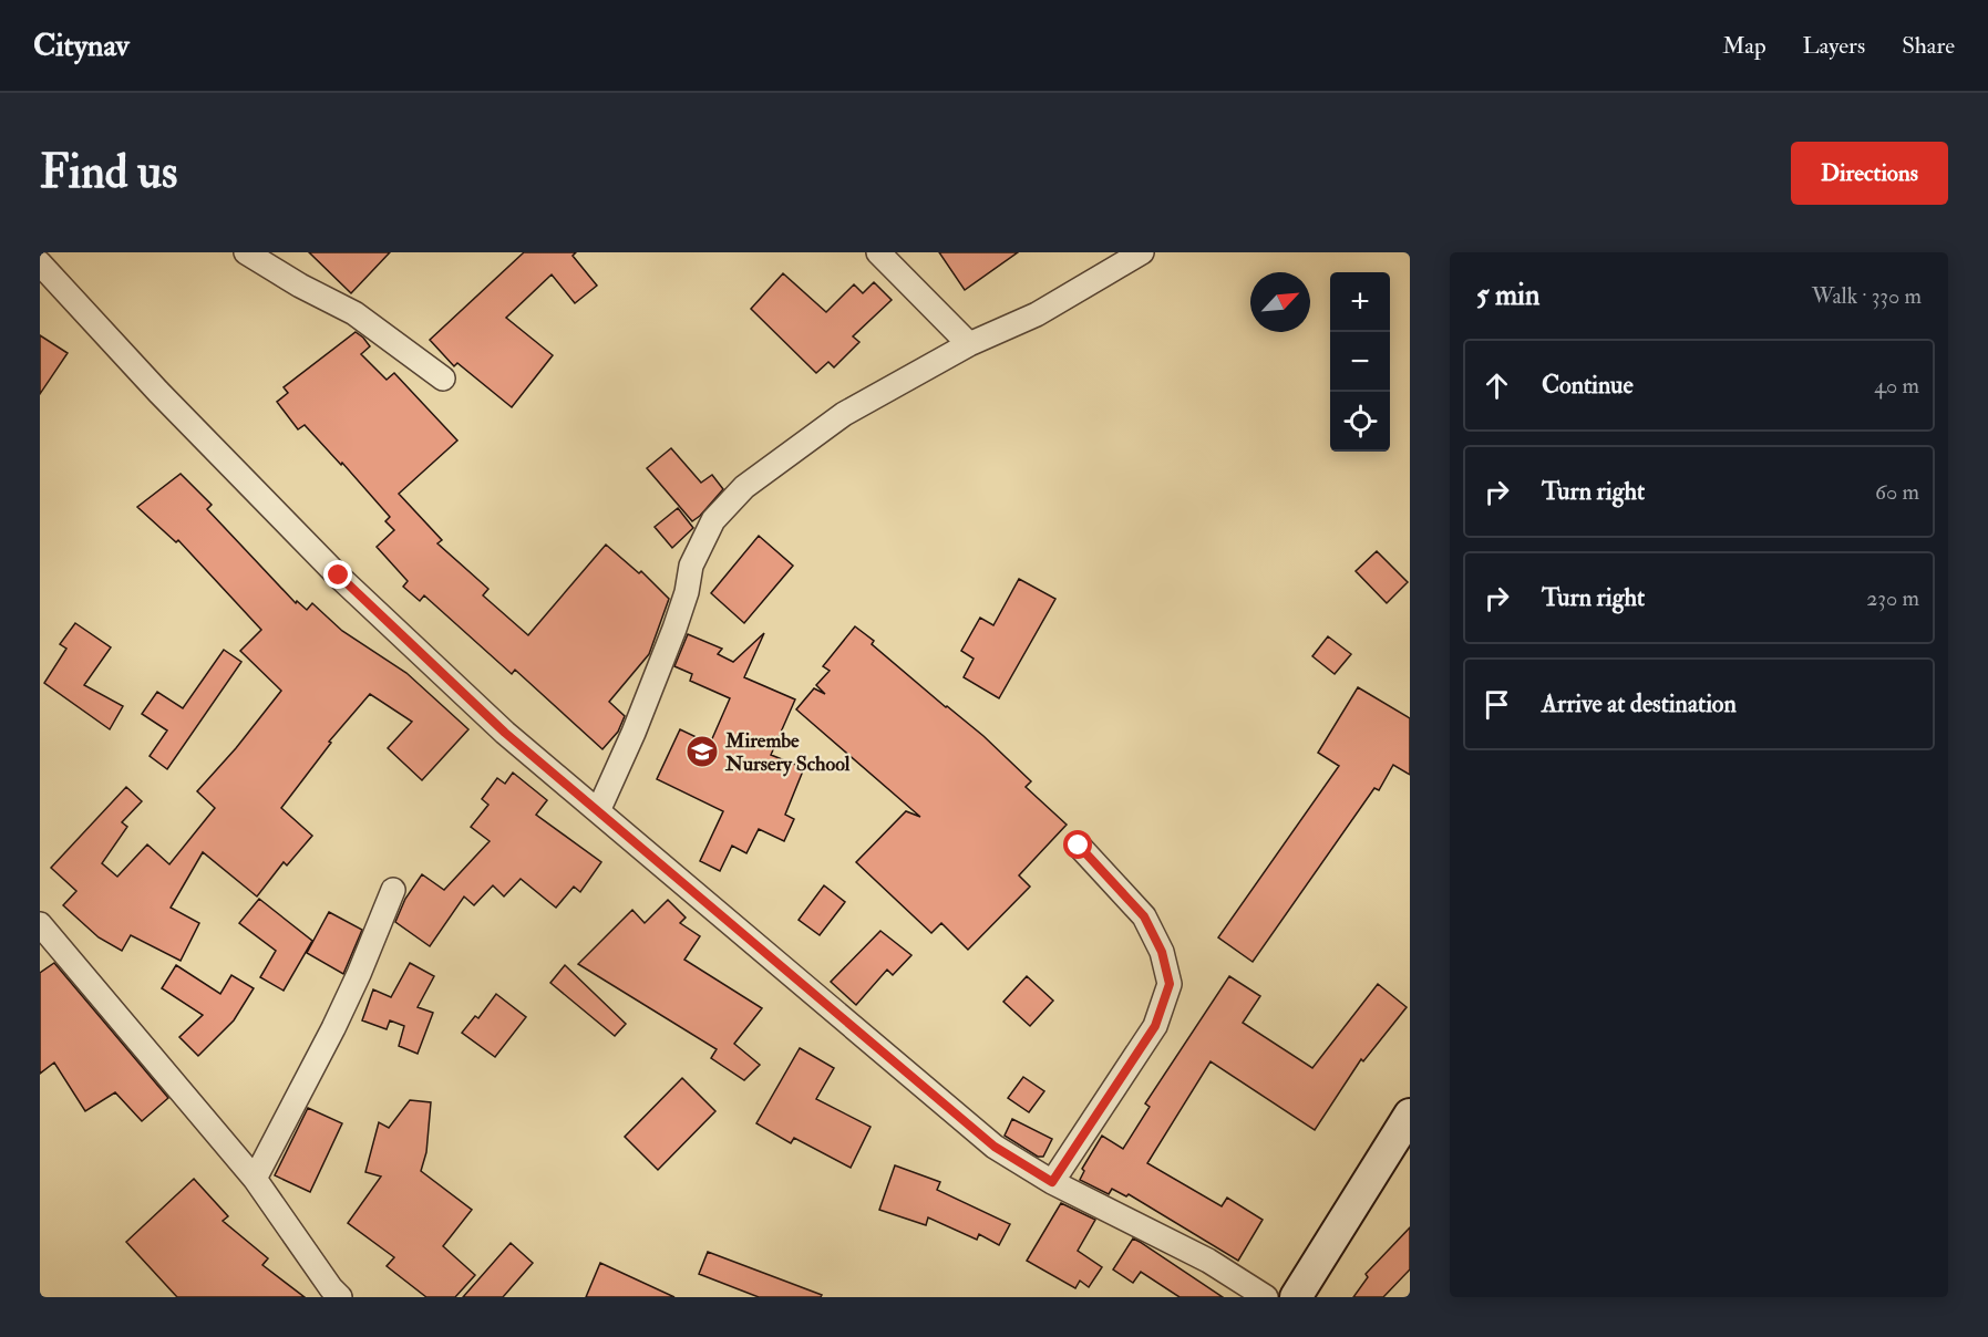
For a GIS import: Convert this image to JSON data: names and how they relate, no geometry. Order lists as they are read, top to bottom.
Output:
{
  "places": {
    "school or university": ["Mirembe Nursery School"]
  },
  "north": "top right",
  "page": {
    "header": "Citynav",
    "nav": ["Map", "Layers", "Share"],
    "buttons": "Directions",
    "title": "Find us",
    "heading": ["5 min", "Walk · 330 m"],
    "map_buttons": ["+", "−"],
    "list": [
      ["Continue", "40 m"],
      ["Turn right", "60 m"],
      ["Turn right", "230 m"],
      "Arrive at destination"
    ]
  }
}
